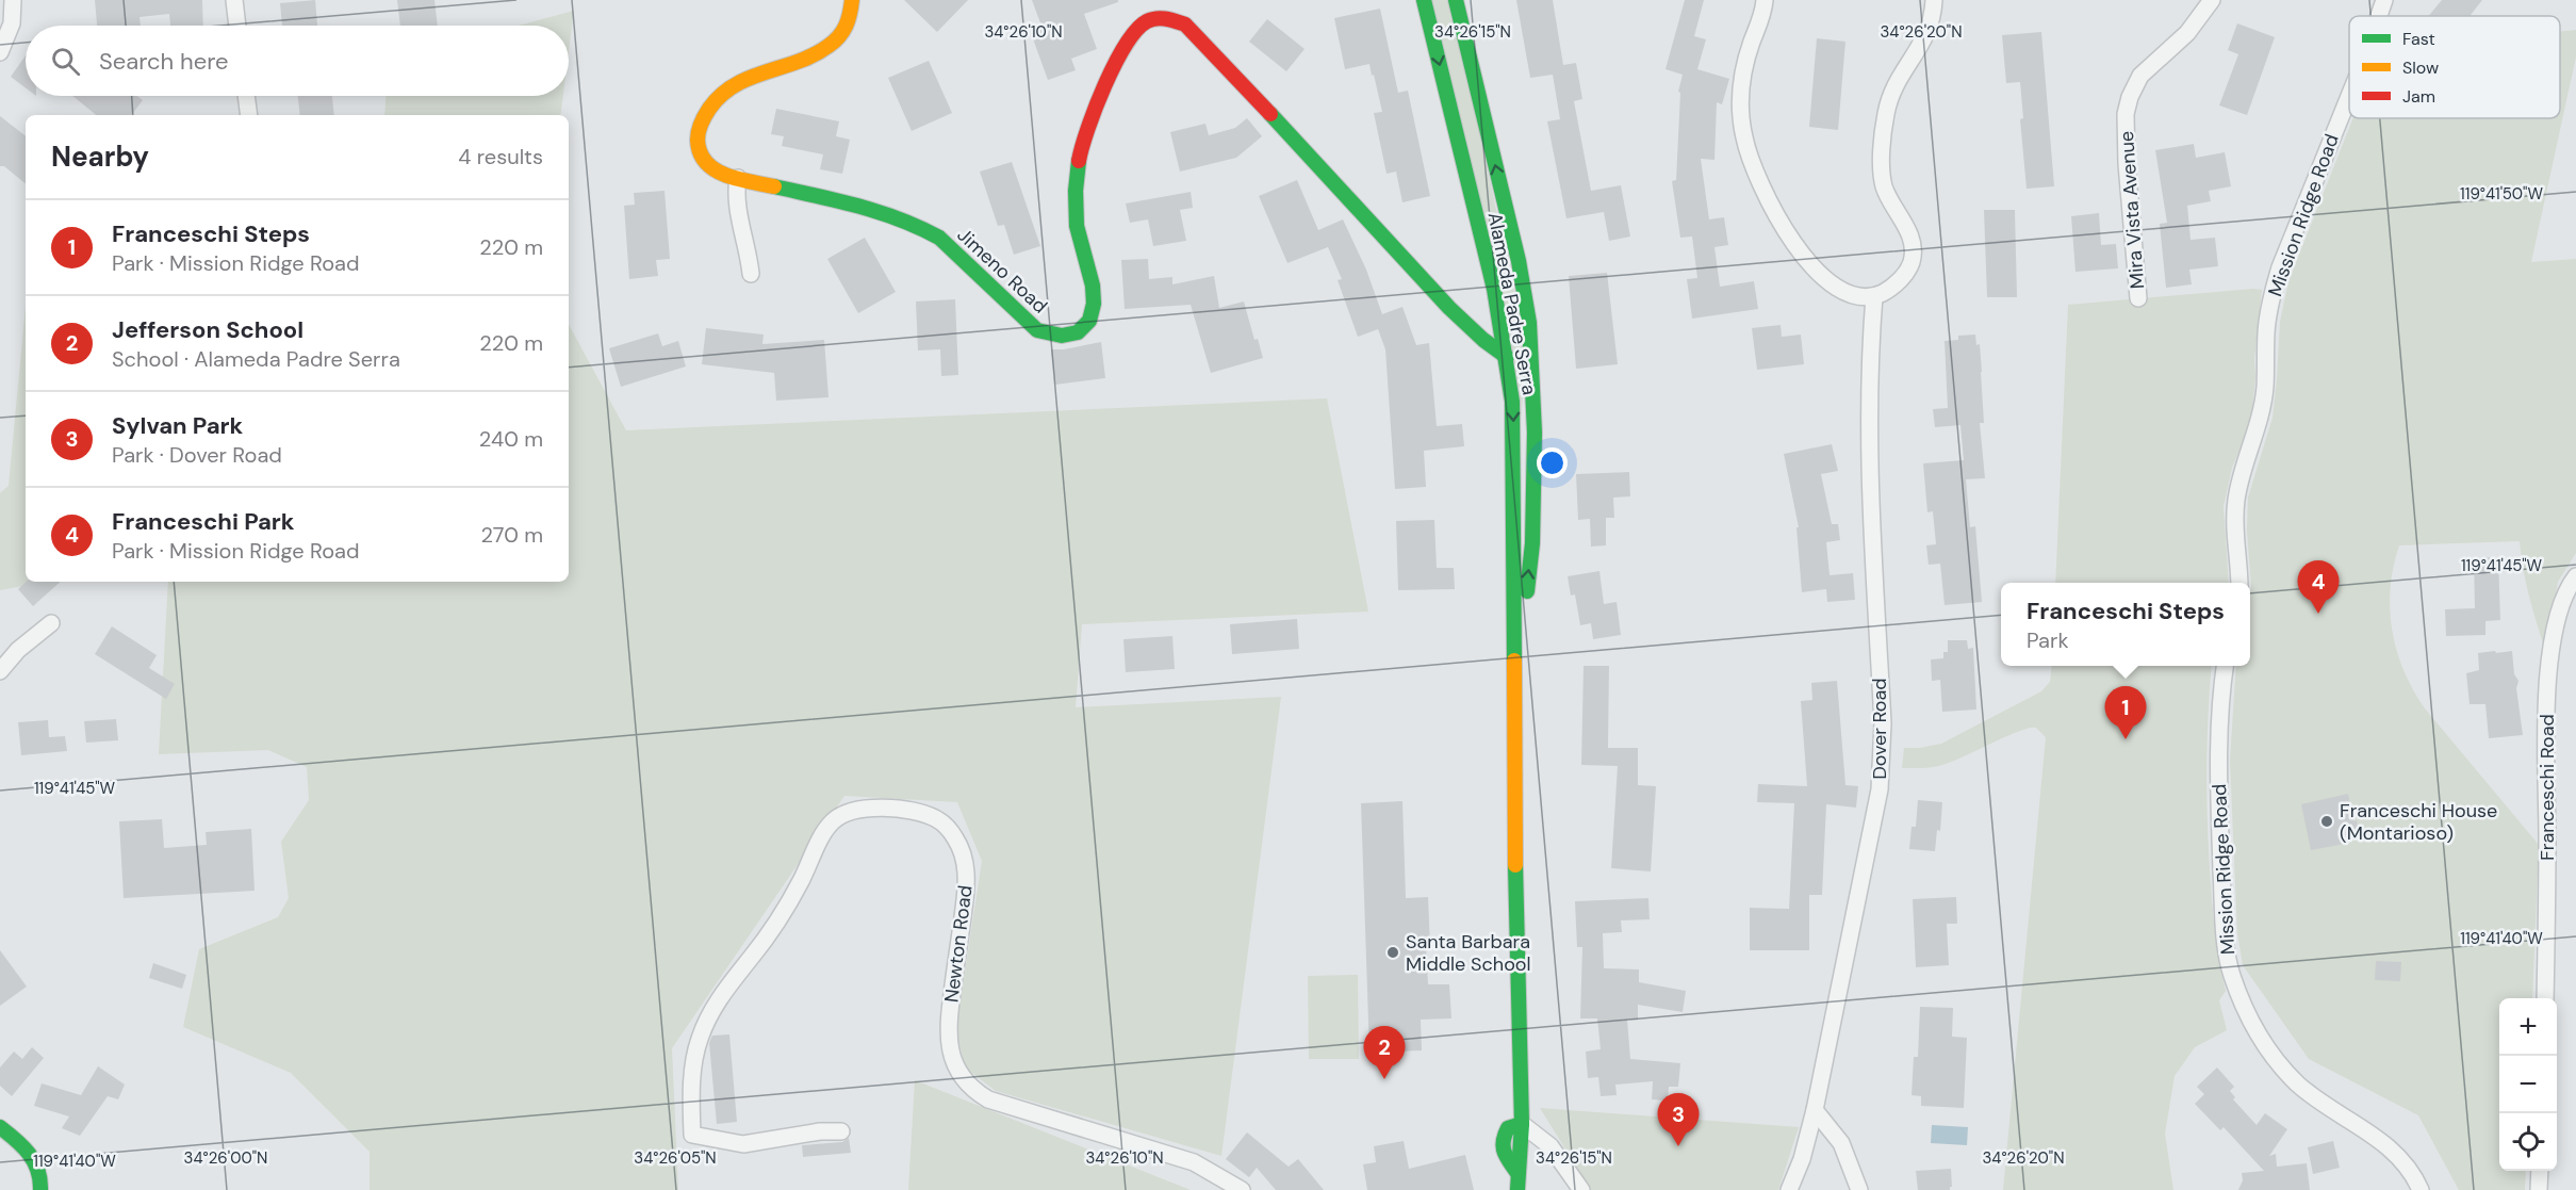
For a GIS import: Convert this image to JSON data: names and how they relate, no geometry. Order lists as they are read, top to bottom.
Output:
{
  "streets": {
    "street": [
      "Mira Vista Avenue",
      "Mission Ridge Road",
      "Jimeno Road",
      "Alameda Padre Serra",
      "Dover Road",
      "Franceschi Road",
      "Newton Road"
    ]
  },
  "crossings": [
    ["Jimeno Road", "Alameda Padre Serra"]
  ],
  "places": ["Franceschi House (Montarioso)", "Santa Barbara Middle School"],
  "legend": ["Fast", "Slow", "Jam"],
  "page": {
    "search": "Search here",
    "heading": ["Nearby", "4 results"],
    "list": [
      {
        "mark": "1",
        "name": "Franceschi Steps",
        "note": "Park · Mission Ridge Road",
        "value": "220 m"
      },
      {
        "mark": "2",
        "name": "Jefferson School",
        "note": "School · Alameda Padre Serra",
        "value": "220 m"
      },
      {
        "mark": "3",
        "name": "Sylvan Park",
        "note": "Park · Dover Road",
        "value": "240 m"
      },
      {
        "mark": "4",
        "name": "Franceschi Park",
        "note": "Park · Mission Ridge Road",
        "value": "270 m"
      }
    ],
    "pins": [
      "4",
      "1",
      "2",
      "3"
    ],
    "popup": ["Franceschi Steps", "Park"],
    "map_buttons": ["+", "−"]
  },
  "coordinates": [
    "34°26'10\"N",
    "34°26'15\"N",
    "34°26'20\"N",
    "119°41'50\"W",
    "119°41'45\"W",
    "119°41'40\"W",
    "34°26'00\"N",
    "34°26'05\"N"
  ]
}
